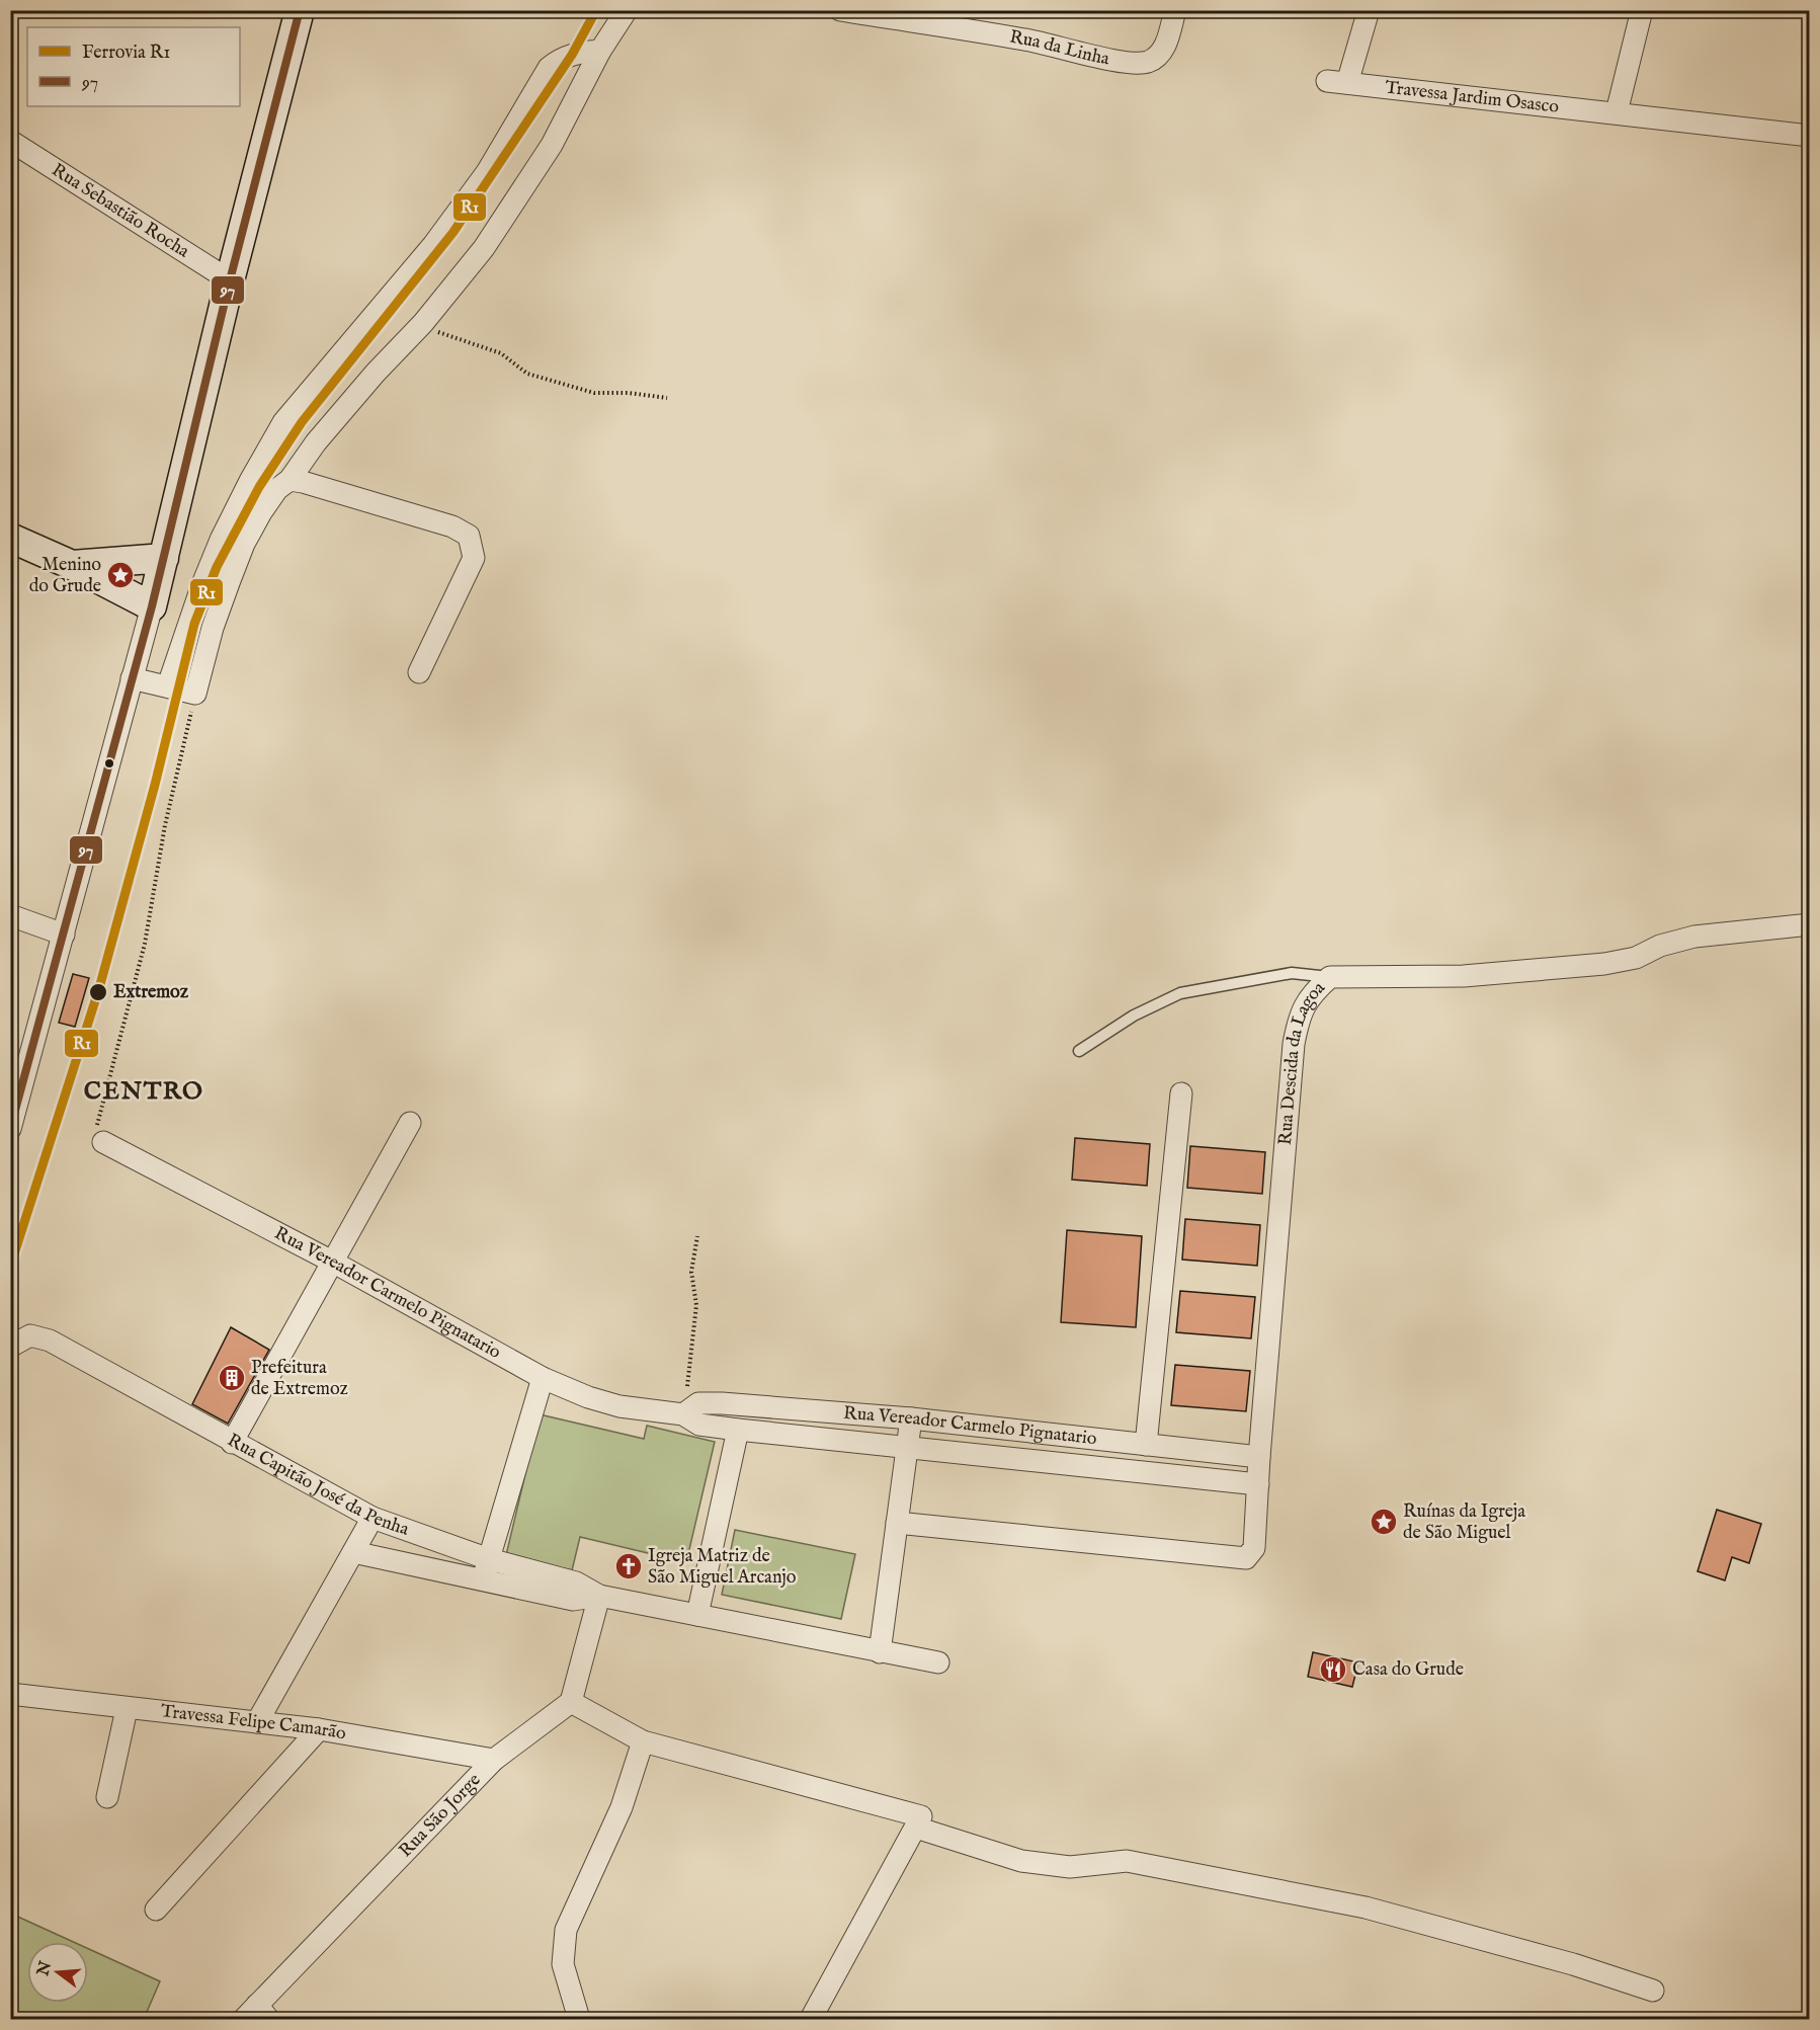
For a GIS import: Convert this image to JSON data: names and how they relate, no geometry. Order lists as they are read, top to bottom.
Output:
{
  "streets": {
    "street": [
      "Rua da Linha",
      "Travessa Jardim Osasco",
      "Rua Sebastião Rocha",
      "Rua Descida da Lagoa",
      "Rua Vereador Carmelo Pignatario",
      "Rua Capitão José da Penha",
      "Travessa Felipe Camarão",
      "Rua São Jorge"
    ]
  },
  "crossings": [
    ["Rua Descida da Lagoa", "Rua Vereador Carmelo Pignatario"],
    ["Travessa Felipe Camarão", "Rua São Jorge"]
  ],
  "districts": ["CENTRO"],
  "places": {
    "place": ["Menino do Grude", "Ruínas da Igreja de São Miguel"],
    "other": ["Extremoz"],
    "building": ["Prefeitura de Extremoz"],
    "church": ["Igreja Matriz de São Miguel Arcanjo"],
    "restaurant": ["Casa do Grude"]
  },
  "lines": ["rail line R1", "transit line 97"],
  "legend": ["Ferrovia R1", "97"],
  "north": "left"
}
